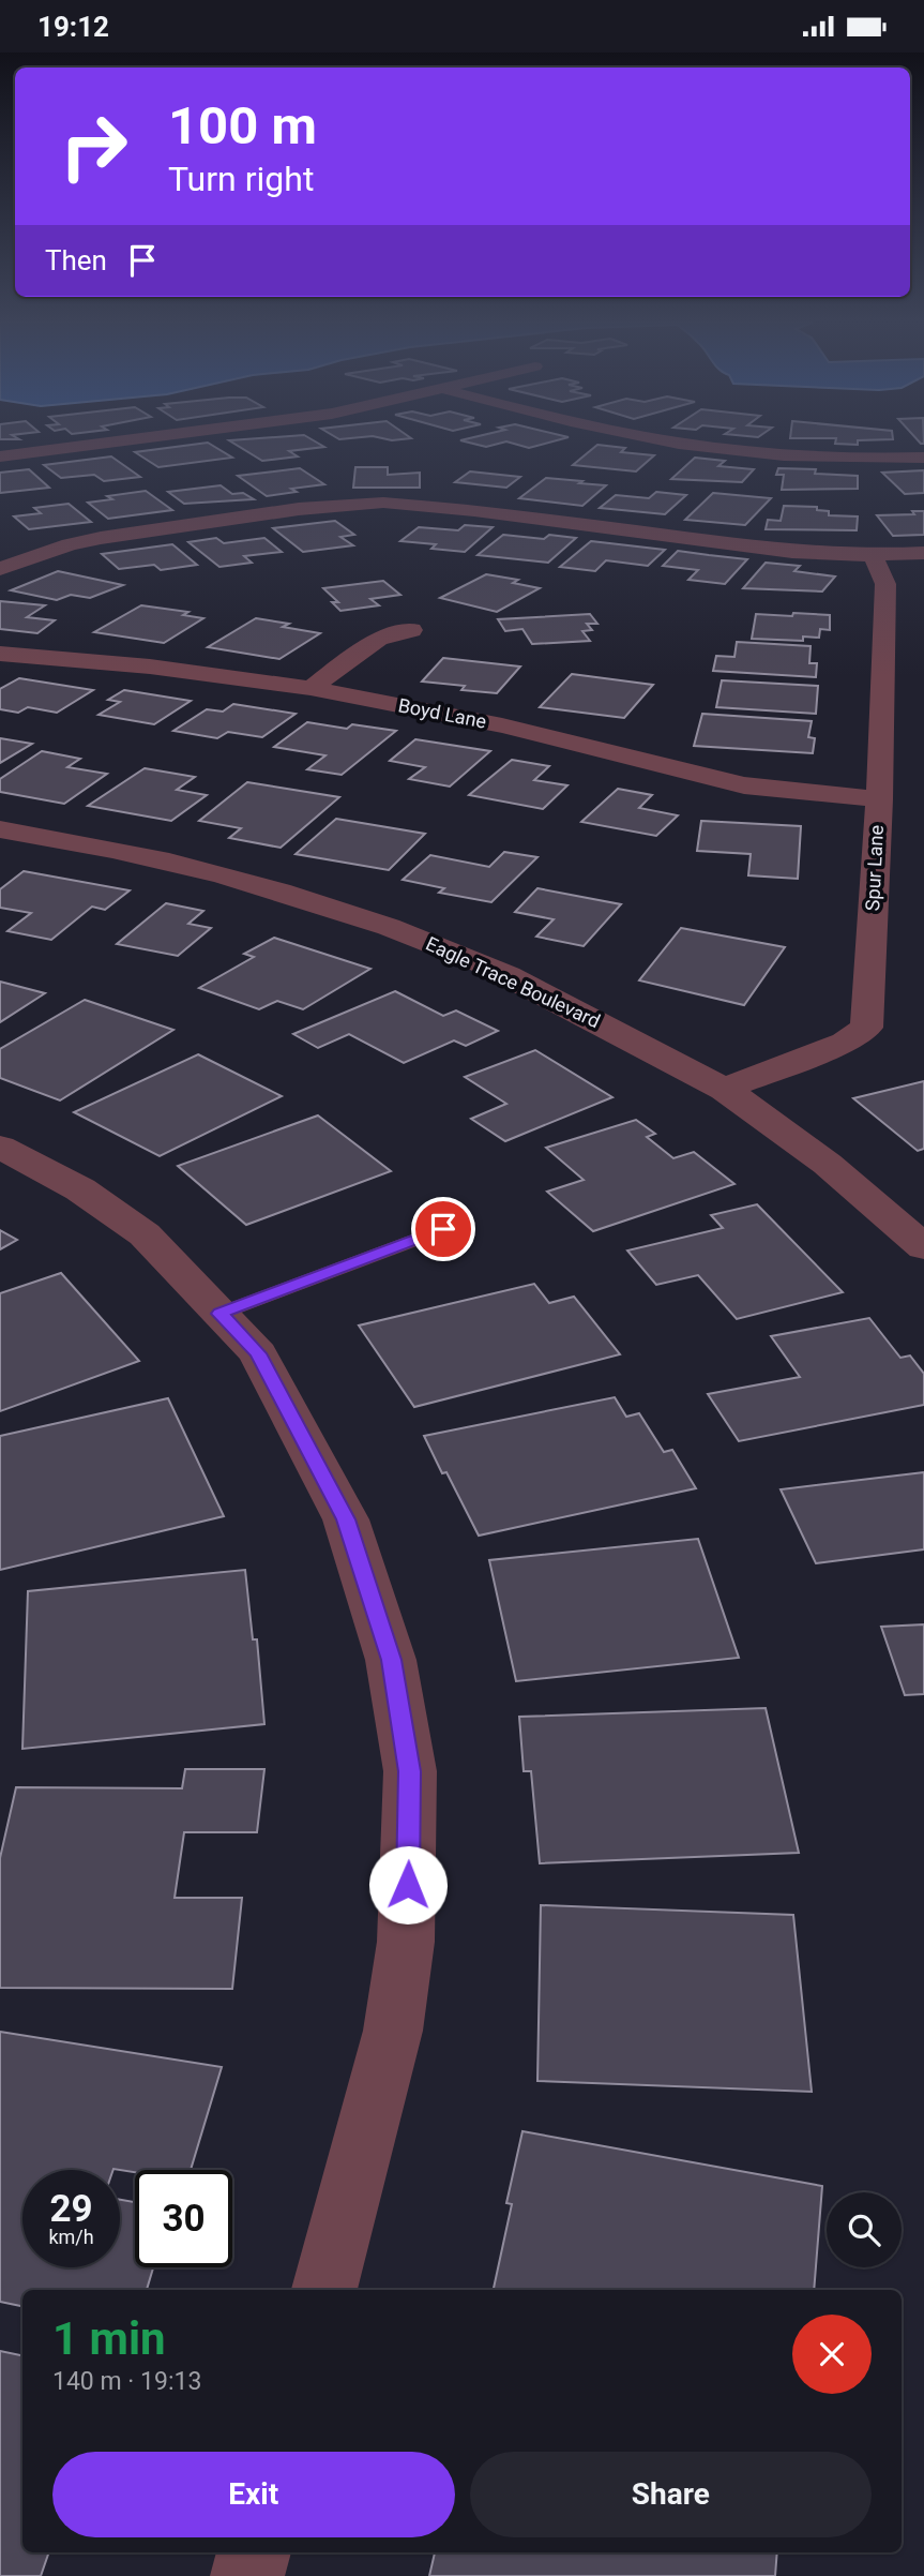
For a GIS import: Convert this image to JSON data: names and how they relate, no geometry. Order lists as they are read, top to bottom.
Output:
{
  "streets": {
    "street": ["Boyd Lane", "Spur Lane", "Eagle Trace Boulevard"]
  },
  "crossings": [
    ["Boyd Lane", "Spur Lane"],
    ["Spur Lane", "Eagle Trace Boulevard"]
  ],
  "page": {
    "status": "19:12",
    "turn": ["100 m", "Turn right"],
    "then": "Then",
    "speed": "29 km/h",
    "limit": "30",
    "heading": ["1 min", "140 m · 19:13"],
    "buttons": ["Exit", "Share"]
  }
}
